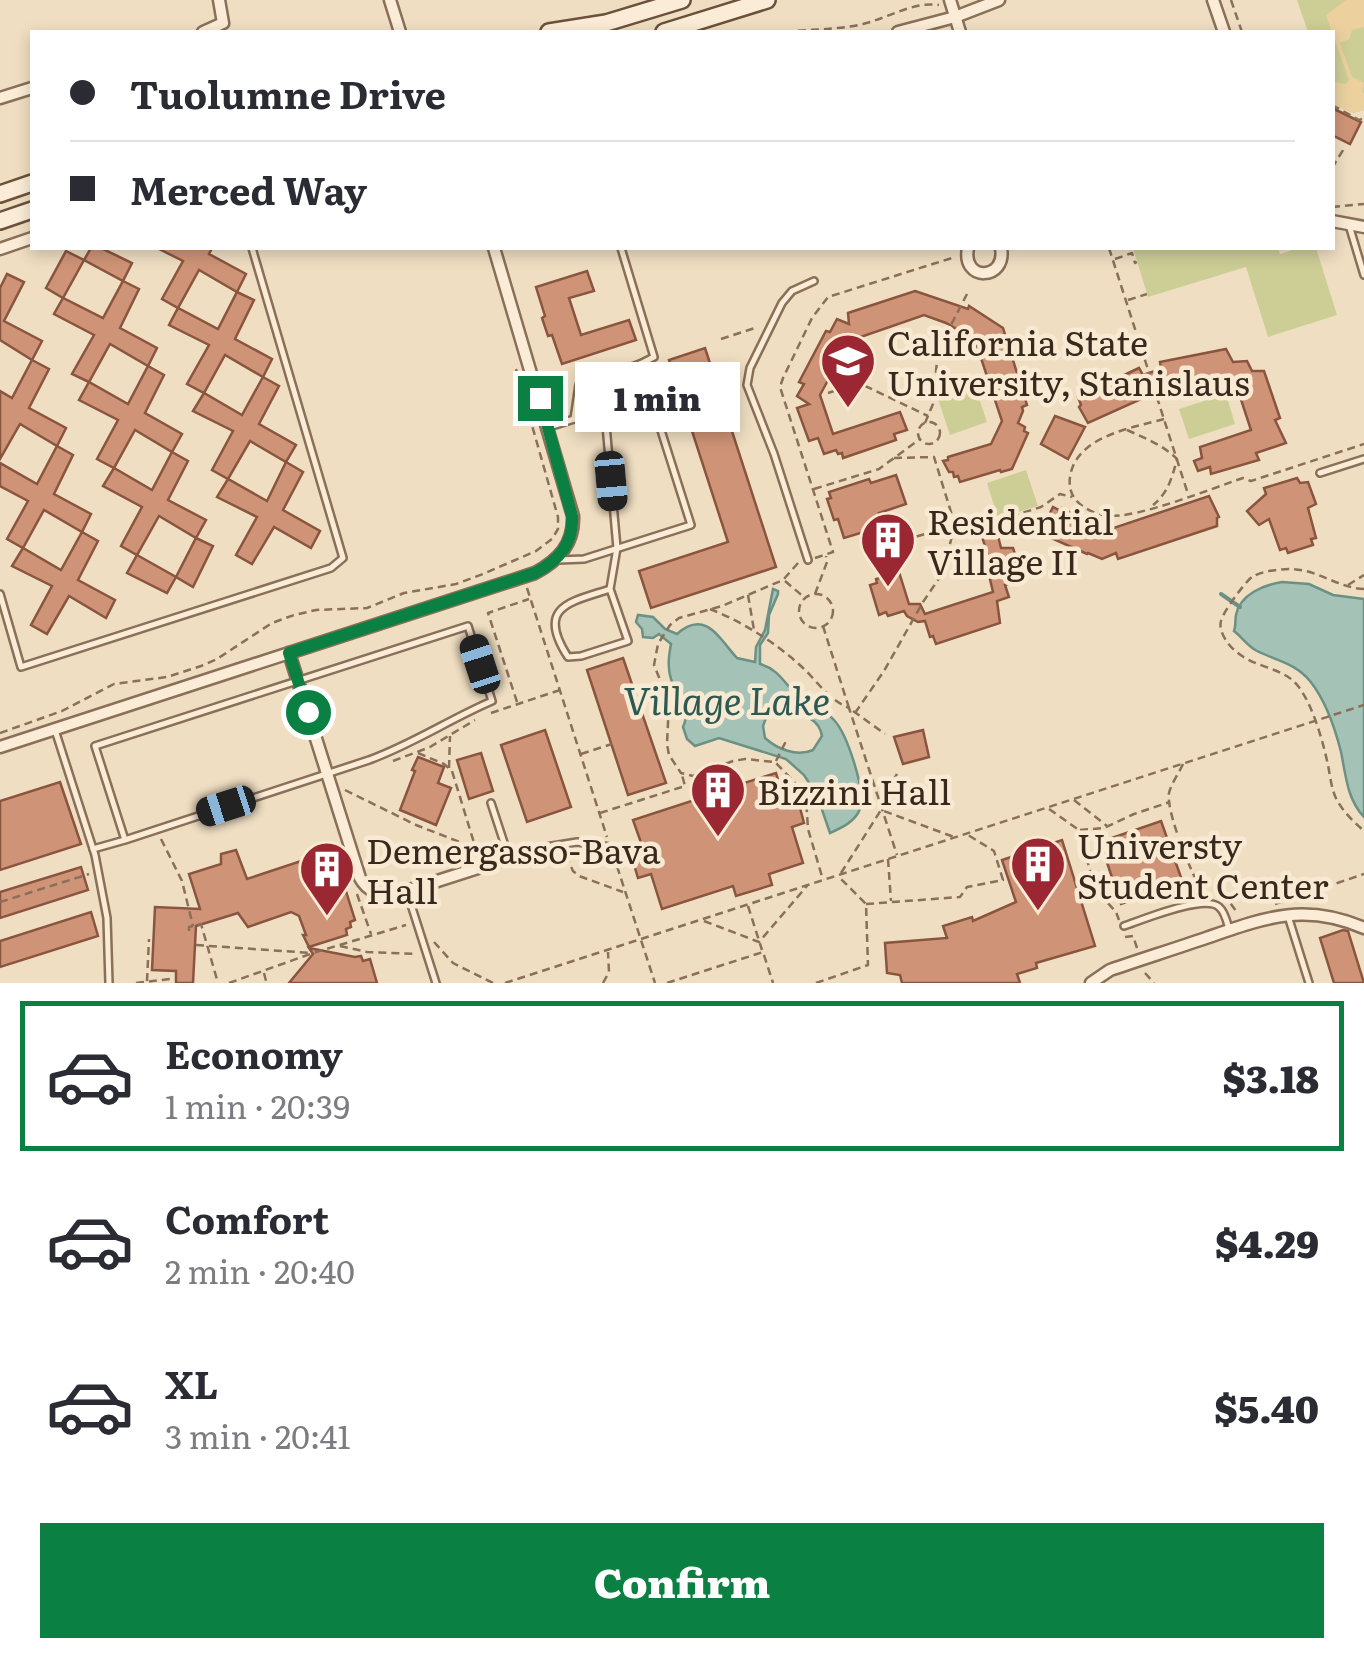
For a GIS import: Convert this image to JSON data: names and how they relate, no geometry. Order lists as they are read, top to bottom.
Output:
{
  "water": ["Village Lake"],
  "places": {
    "school or university": ["California State University, Stanislaus"],
    "building": [
      "Residential Village II",
      "Bizzini Hall",
      "Universty Student Center",
      "Demergasso-Bava Hall"
    ]
  },
  "page": {
    "banner": ["Tuolumne Drive", "Merced Way"],
    "bubble": "1 min",
    "list": [
      {
        "name": "Economy",
        "note": "1 min · 20:39",
        "value": "$3.18"
      },
      {
        "name": "Comfort",
        "note": "2 min · 20:40",
        "value": "$4.29"
      },
      {
        "name": "XL",
        "note": "3 min · 20:41",
        "value": "$5.40"
      }
    ],
    "buttons": "Confirm"
  }
}
